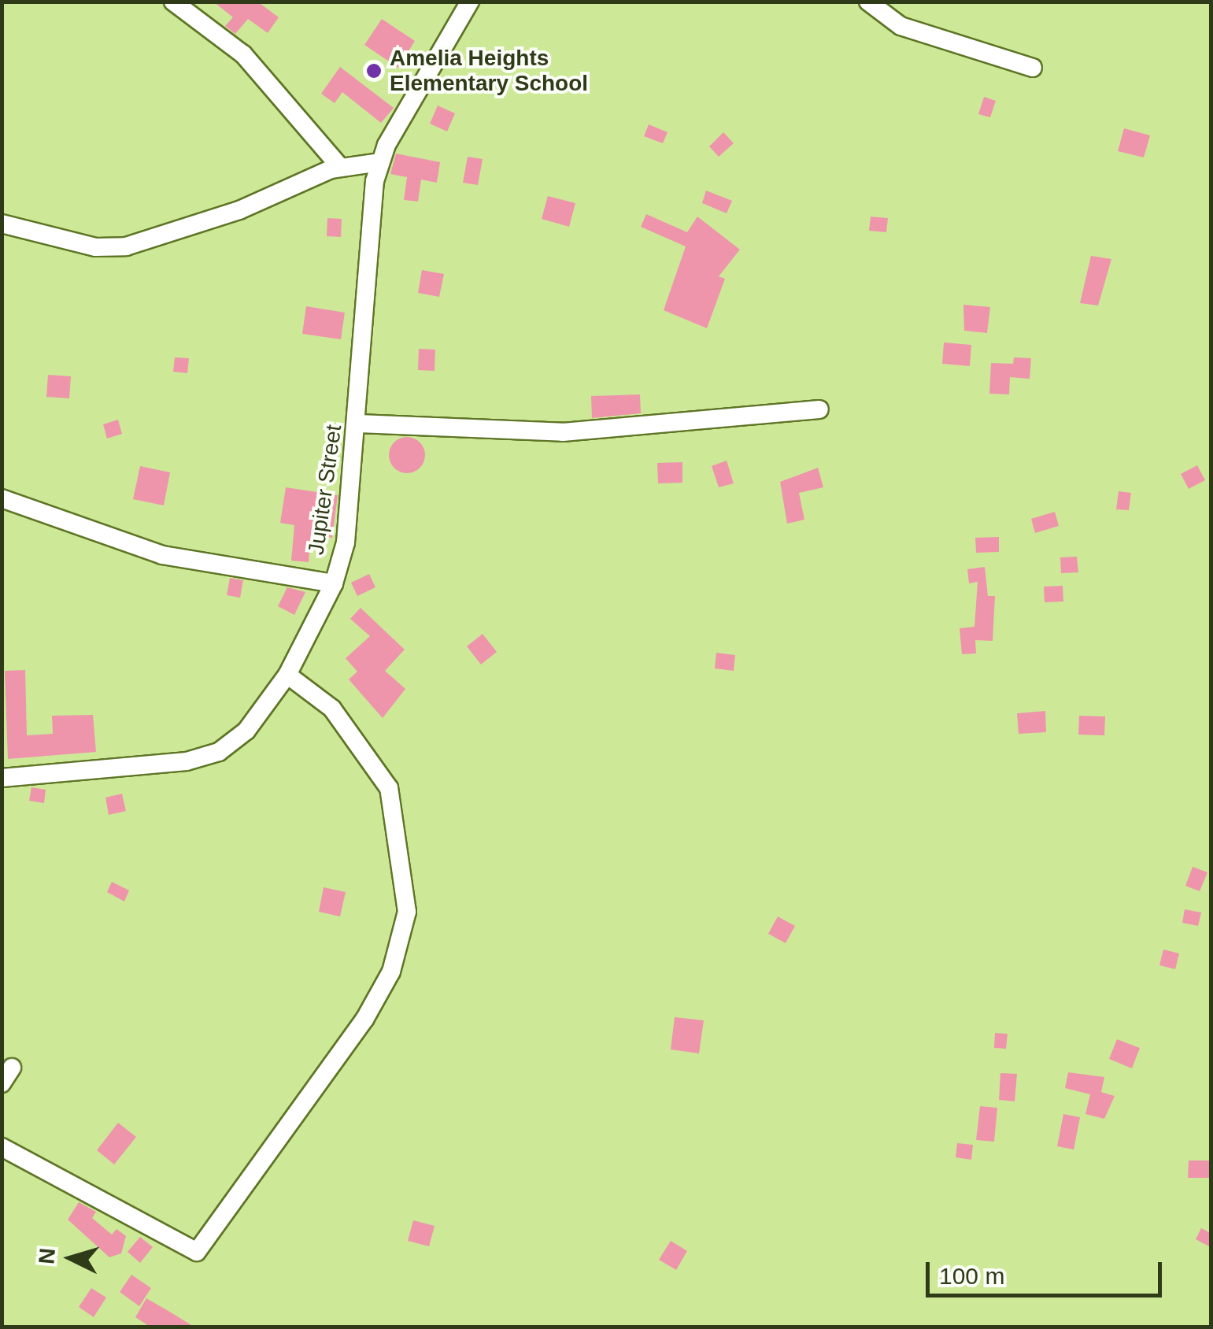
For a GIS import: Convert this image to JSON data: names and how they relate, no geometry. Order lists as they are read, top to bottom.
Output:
{
  "streets": {
    "street": ["Jupiter Street"]
  },
  "places": ["Amelia Heights Elementary School"],
  "scale_bar": "100 m",
  "north": "left"
}
